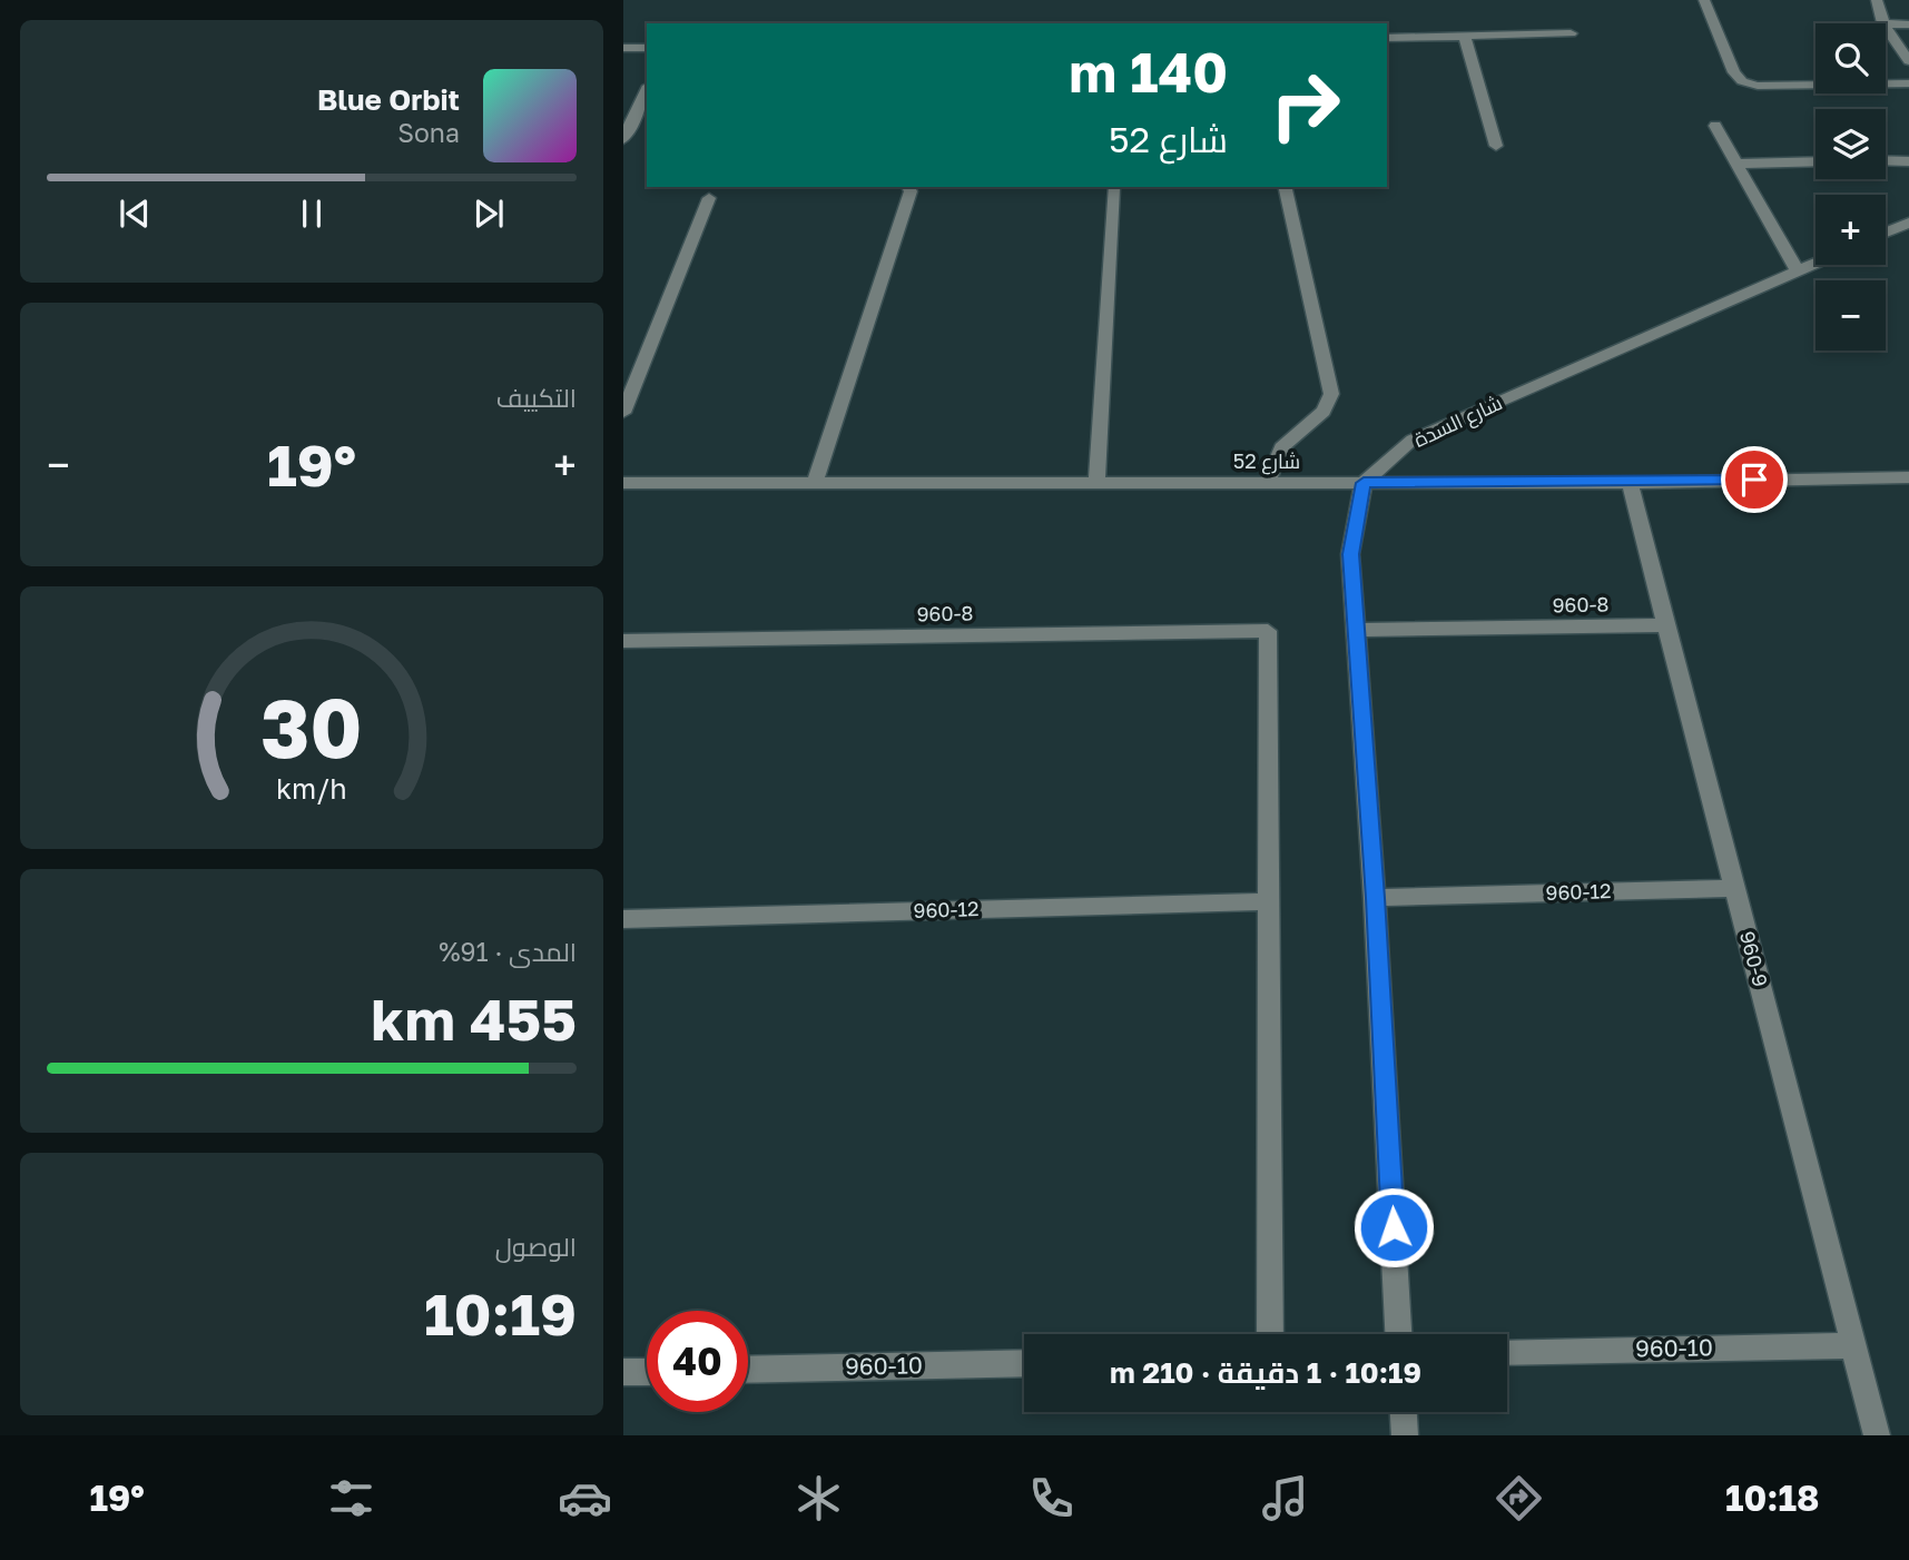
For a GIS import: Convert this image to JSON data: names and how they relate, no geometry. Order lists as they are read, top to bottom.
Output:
{
  "streets": {
    "street": [
      "شارع السدة",
      "شارع 52",
      "960-8",
      "960-12",
      "960-9",
      "960-10"
    ]
  },
  "crossings": [
    ["شارع السدة", "شارع 52"],
    ["شارع 52", "960-9"],
    ["960-8", "960-12"],
    ["960-8", "960-9"],
    ["960-12", "960-9"],
    ["960-9", "960-10"]
  ],
  "page": {
    "map_buttons": ["+", "−"],
    "turn": ["140 m", "شارع 52"],
    "song": ["Blue Orbit", "Sona"],
    "tile": [
      "التكييف",
      ["المدى · 91%", "455 km"],
      ["الوصول", "10:19"]
    ],
    "heat": ["−", "19°", "+"],
    "limit": "40",
    "trip": "10:19 · 1 دقيقة · 210 m",
    "tabs": ["10:18", "19°"],
    "gauge": ["30", "km/h"]
  }
}
